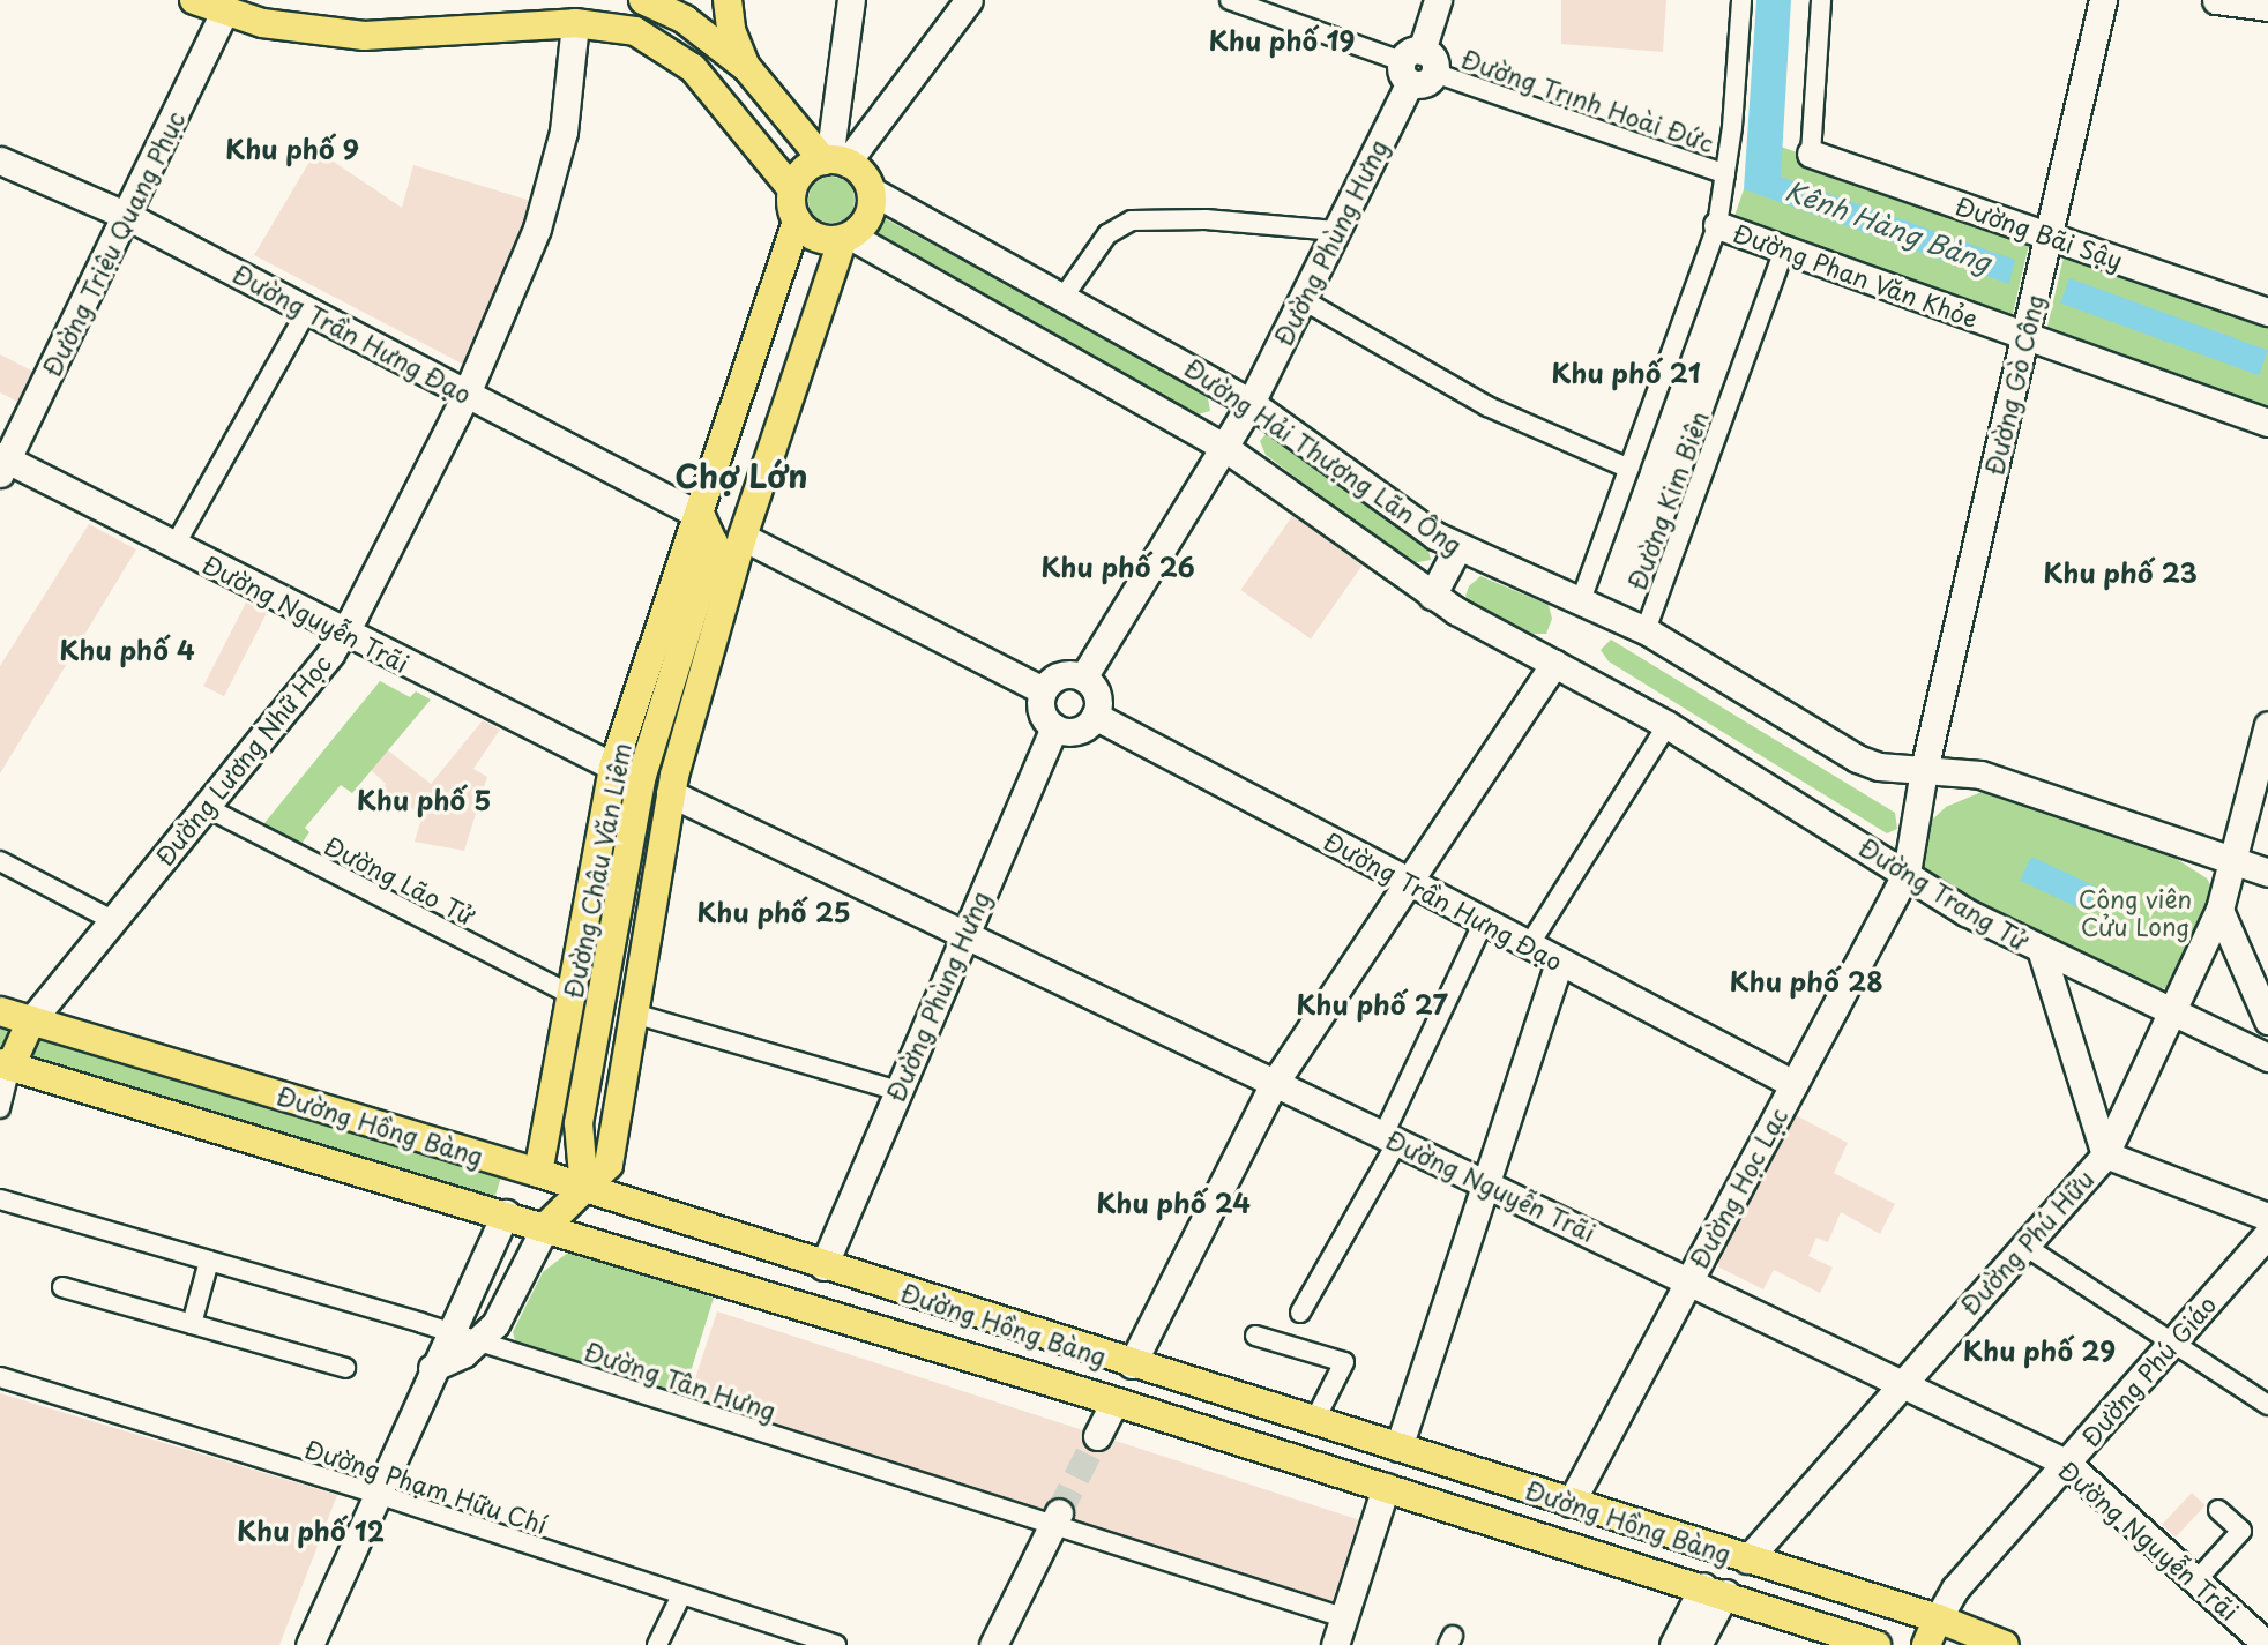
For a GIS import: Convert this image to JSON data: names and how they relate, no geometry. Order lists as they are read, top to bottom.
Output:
{
  "streets": {
    "main road": ["Đường Châu Văn Liêm", "Đường Hồng Bàng"],
    "street": [
      "Đường Trịnh Hoài Đức",
      "Đường Bãi Sậy",
      "Đường Phùng Hưng",
      "Đường Triệu Quang Phục",
      "Đường Phan Văn Khỏe",
      "Đường Trần Hưng Đạo",
      "Đường Gò Công",
      "Đường Hải Thượng Lãn Ông",
      "Đường Kim Biên",
      "Đường Nguyễn Trãi",
      "Đường Lương Nhữ Học",
      "Đường Lão Tử",
      "Đường Trang Tử",
      "Đường Học Lạc",
      "Đường Phú Hữu",
      "Đường Phú Giáo",
      "Đường Tân Hưng",
      "Đường Phạm Hữu Chí"
    ]
  },
  "crossings": [
    ["Đường Trịnh Hoài Đức", "Đường Phùng Hưng"],
    ["Đường Bãi Sậy", "Đường Gò Công"],
    ["Đường Phùng Hưng", "Đường Trần Hưng Đạo"],
    ["Đường Phùng Hưng", "Đường Hải Thượng Lãn Ông"],
    ["Đường Phùng Hưng", "Đường Nguyễn Trãi"],
    ["Đường Phùng Hưng", "Đường Hồng Bàng"],
    ["Đường Triệu Quang Phục", "Đường Trần Hưng Đạo"],
    ["Đường Triệu Quang Phục", "Đường Nguyễn Trãi"],
    ["Đường Phan Văn Khỏe", "Đường Gò Công"],
    ["Đường Phan Văn Khỏe", "Đường Kim Biên"],
    ["Đường Trần Hưng Đạo", "Đường Lương Nhữ Học"],
    ["Đường Trần Hưng Đạo", "Đường Châu Văn Liêm"],
    ["Đường Trần Hưng Đạo", "Đường Học Lạc"],
    ["Đường Gò Công", "Đường Hải Thượng Lãn Ông"],
    ["Đường Gò Công", "Đường Trang Tử"],
    ["Đường Gò Công", "Đường Học Lạc"],
    ["Đường Hải Thượng Lãn Ông", "Đường Kim Biên"],
    ["Đường Hải Thượng Lãn Ông", "Đường Châu Văn Liêm"],
    ["Đường Hải Thượng Lãn Ông", "Đường Trang Tử"],
    ["Đường Hải Thượng Lãn Ông", "Đường Phú Hữu"],
    ["Đường Nguyễn Trãi", "Đường Lương Nhữ Học"],
    ["Đường Nguyễn Trãi", "Đường Châu Văn Liêm"],
    ["Đường Nguyễn Trãi", "Đường Học Lạc"],
    ["Đường Nguyễn Trãi", "Đường Phú Hữu"],
    ["Đường Nguyễn Trãi", "Đường Phú Giáo"],
    ["Đường Lương Nhữ Học", "Đường Lão Tử"],
    ["Đường Lương Nhữ Học", "Đường Hồng Bàng"],
    ["Đường Châu Văn Liêm", "Đường Lão Tử"],
    ["Đường Châu Văn Liêm", "Đường Hồng Bàng"],
    ["Đường Trang Tử", "Đường Học Lạc"],
    ["Đường Trang Tử", "Đường Phú Hữu"],
    ["Đường Hồng Bàng", "Đường Học Lạc"],
    ["Đường Hồng Bàng", "Đường Phú Hữu"],
    ["Đường Hồng Bàng", "Đường Phú Giáo"]
  ],
  "districts": [
    "Khu phố 19",
    "Khu phố 9",
    "Khu phố 21",
    "Chợ Lớn",
    "Khu phố 26",
    "Khu phố 23",
    "Khu phố 4",
    "Khu phố 5",
    "Khu phố 25",
    "Khu phố 28",
    "Khu phố 27",
    "Khu phố 24",
    "Khu phố 29",
    "Khu phố 12"
  ],
  "water": ["Kênh Hàng Bàng"],
  "parks": ["Công viên Cửu Long"]
}
